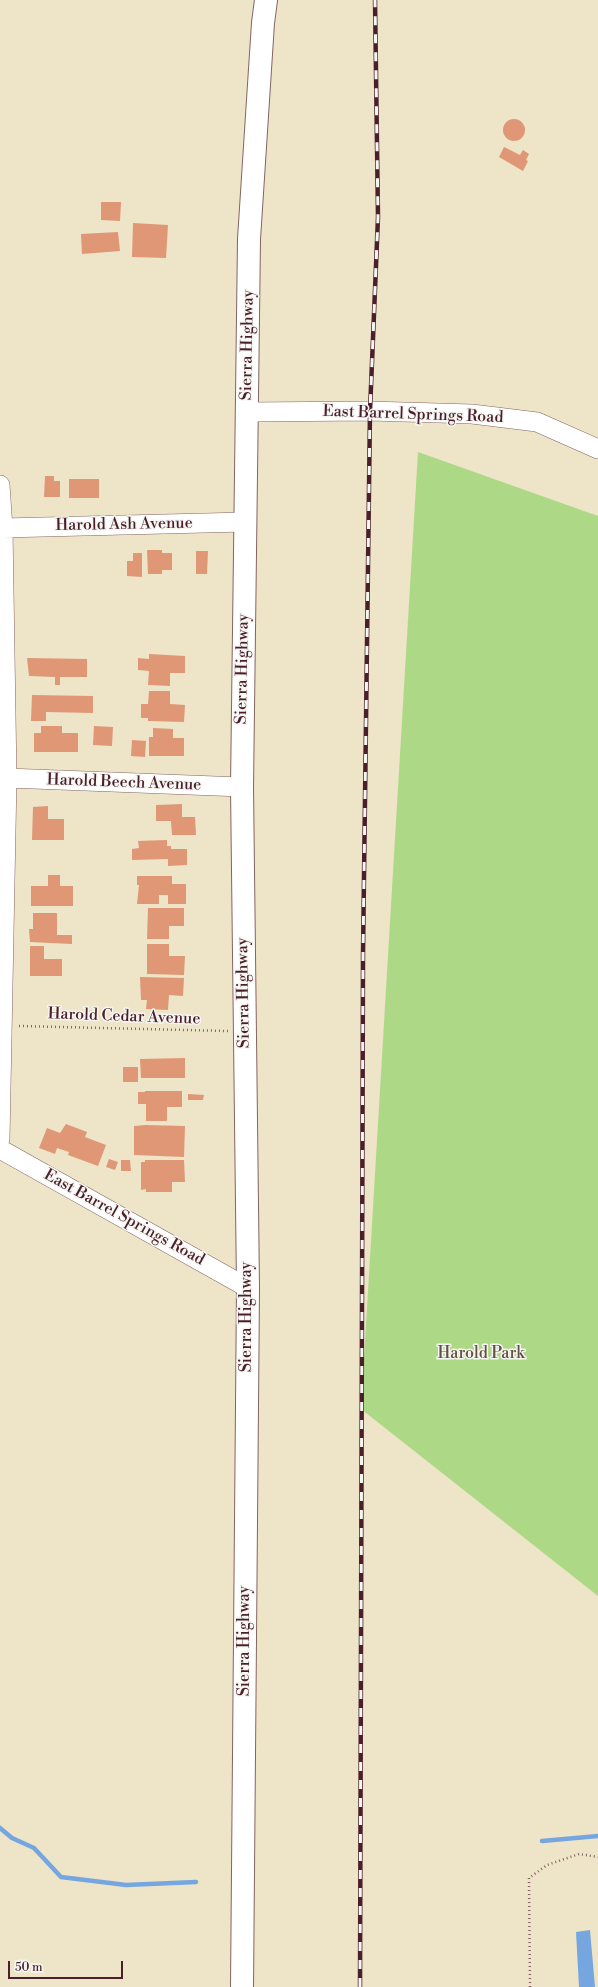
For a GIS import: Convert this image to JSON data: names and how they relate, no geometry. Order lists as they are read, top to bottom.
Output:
{
  "streets": {
    "highway": ["Sierra Highway"],
    "street": ["East Barrel Springs Road", "Harold Ash Avenue", "Harold Beech Avenue"],
    "path": ["Harold Cedar Avenue"]
  },
  "crossings": [
    ["Sierra Highway", "East Barrel Springs Road"],
    ["Sierra Highway", "Harold Ash Avenue"],
    ["Sierra Highway", "Harold Beech Avenue"],
    ["Sierra Highway", "Harold Cedar Avenue"]
  ],
  "parks": ["Harold Park"],
  "scale_bar": "50 m"
}
